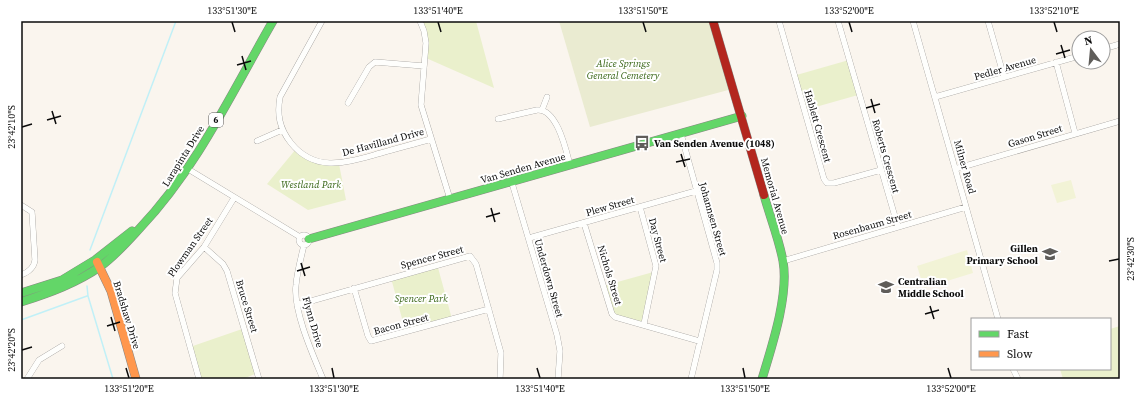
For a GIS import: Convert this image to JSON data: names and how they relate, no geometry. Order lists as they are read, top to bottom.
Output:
{
  "streets": {
    "street": [
      "Pedler Avenue",
      "6",
      "Hablett Crescent",
      "Gason Street",
      "De Havilland Drive",
      "Larapinta Drive",
      "Roberts Crescent",
      "Milner Road",
      "Van Senden Avenue",
      "Memorial Avenue",
      "Plew Street",
      "Johannsen Street",
      "Rosenbaum Street",
      "Day Street",
      "Plowman Street",
      "Spencer Street",
      "Nichols Street",
      "Underdown Street",
      "Bruce Street",
      "Bradshaw Drive",
      "Flynn Drive",
      "Bacon Street"
    ]
  },
  "crossings": [
    ["Pedler Avenue", "Milner Road"],
    ["Hablett Crescent", "Roberts Crescent"],
    ["Gason Street", "Milner Road"],
    ["De Havilland Drive", "Van Senden Avenue"],
    ["Larapinta Drive", "Bradshaw Drive"],
    ["Roberts Crescent", "Rosenbaum Street"],
    ["Milner Road", "Rosenbaum Street"],
    ["Van Senden Avenue", "Memorial Avenue"],
    ["Van Senden Avenue", "Johannsen Street"],
    ["Van Senden Avenue", "Underdown Street"],
    ["Van Senden Avenue", "Flynn Drive"],
    ["Memorial Avenue", "Rosenbaum Street"],
    ["Plew Street", "Johannsen Street"],
    ["Plew Street", "Day Street"],
    ["Plew Street", "Nichols Street"],
    ["Plew Street", "Underdown Street"],
    ["Johannsen Street", "Nichols Street"],
    ["Day Street", "Nichols Street"],
    ["Plowman Street", "Bruce Street"],
    ["Spencer Street", "Flynn Drive"],
    ["Spencer Street", "Bacon Street"]
  ],
  "parks": ["Alice Springs General Cemetery", "Westland Park", "Spencer Park"],
  "places": {
    "bus stop": ["Van Senden Avenue (1048)"],
    "school or university": ["Gillen Primary School", "Centralian Middle School"]
  },
  "legend": ["Fast", "Slow"],
  "north": "top",
  "coordinates": [
    "133°51'30\"E",
    "133°51'40\"E",
    "133°51'50\"E",
    "133°52'00\"E",
    "133°52'10\"E",
    "23°42'10\"S",
    "23°42'30\"S",
    "23°42'20\"S",
    "133°51'20\"E"
  ]
}
